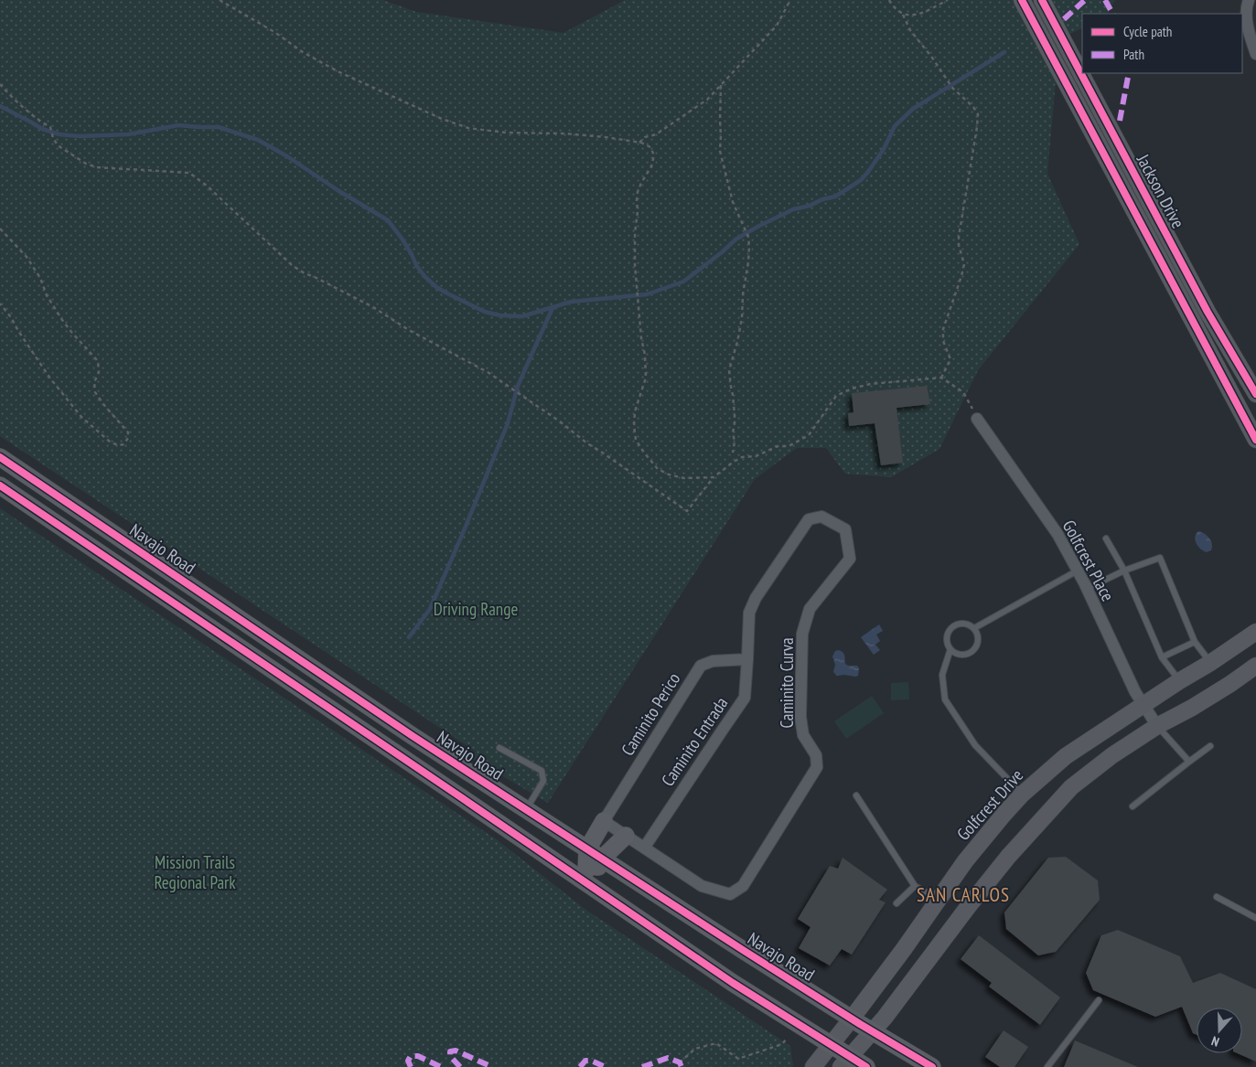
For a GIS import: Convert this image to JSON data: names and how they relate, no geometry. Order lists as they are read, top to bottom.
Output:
{
  "streets": {
    "main road": ["Jackson Drive", "Navajo Road", "Golfcrest Drive"],
    "street": [
      "Golfcrest Place",
      "Caminito Curva",
      "Caminito Perico",
      "Caminito Entrada"
    ]
  },
  "crossings": [
    ["Navajo Road", "Golfcrest Drive"],
    ["Golfcrest Place", "Golfcrest Drive"],
    ["Caminito Curva", "Caminito Entrada"],
    ["Caminito Perico", "Caminito Entrada"]
  ],
  "districts": ["SAN CARLOS"],
  "parks": ["Driving Range", "Mission Trails Regional Park"],
  "legend": ["Cycle path", "Path"],
  "north": "bottom"
}
